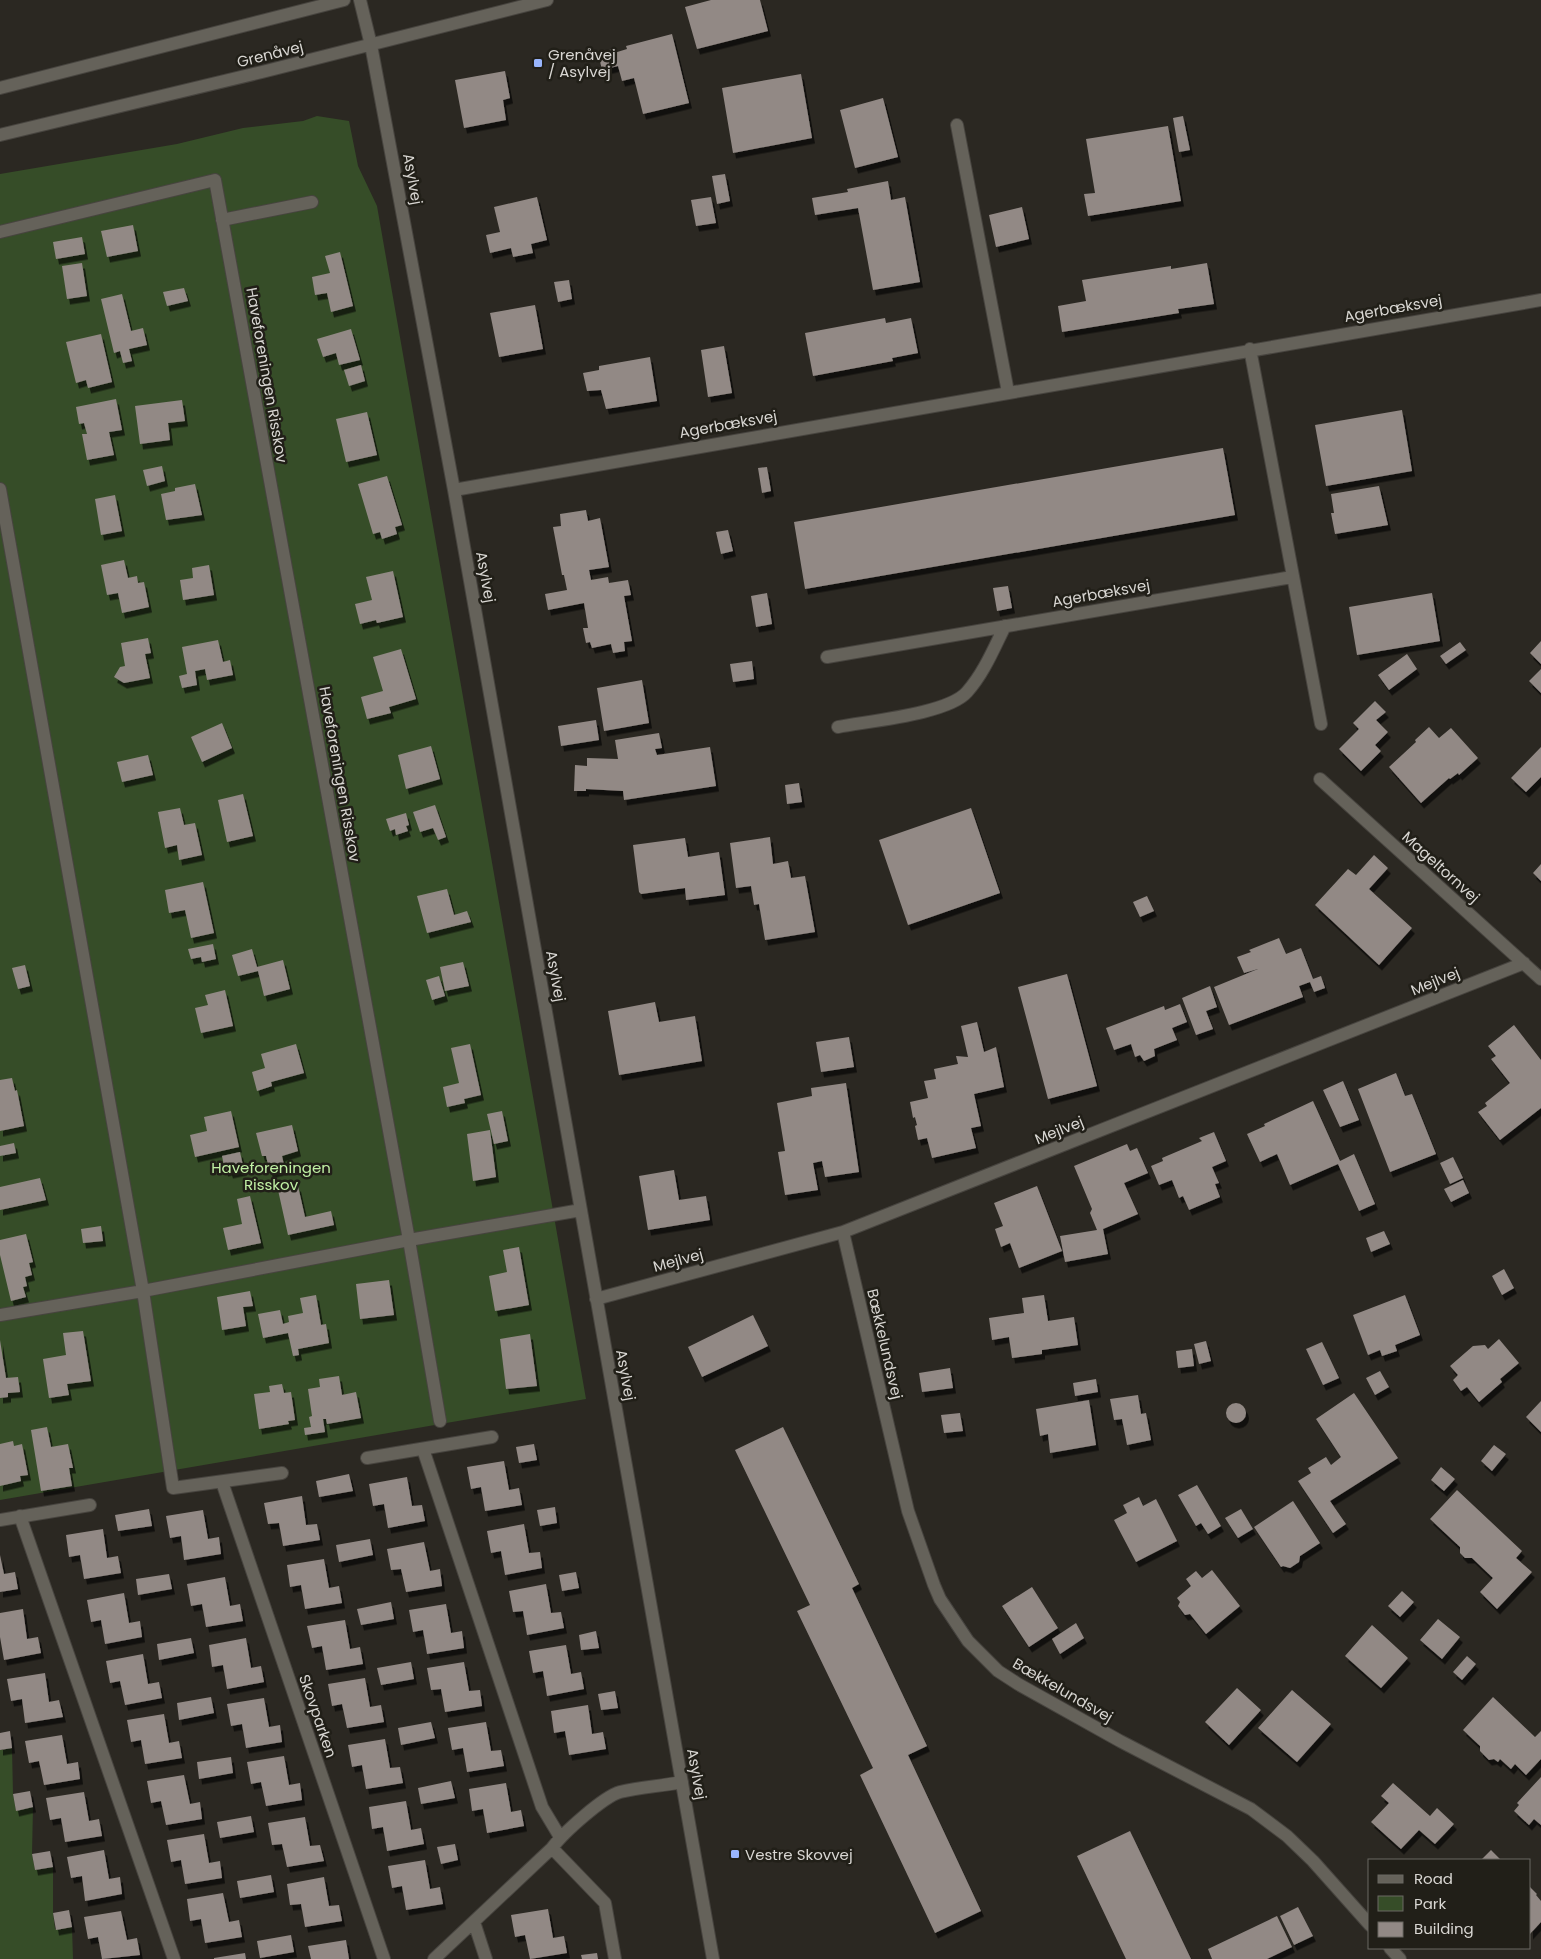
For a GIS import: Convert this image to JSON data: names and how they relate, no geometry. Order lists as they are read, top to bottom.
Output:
{
  "streets": {
    "street": [
      "Grenåvej",
      "Asylvej",
      "Agerbæksvej",
      "Haveforeningen Risskov",
      "Mageltornvej",
      "Mejlvej",
      "Bækkelundsvej",
      "Skovparken"
    ]
  },
  "crossings": [
    ["Grenåvej", "Asylvej"],
    ["Asylvej", "Agerbæksvej"],
    ["Asylvej", "Mejlvej"],
    ["Mageltornvej", "Mejlvej"],
    ["Mejlvej", "Bækkelundsvej"]
  ],
  "parks": ["Haveforeningen Risskov"],
  "places": {
    "transit": ["Grenåvej / Asylvej", "Vestre Skovvej"]
  },
  "legend": ["Road", "Park", "Building"]
}
